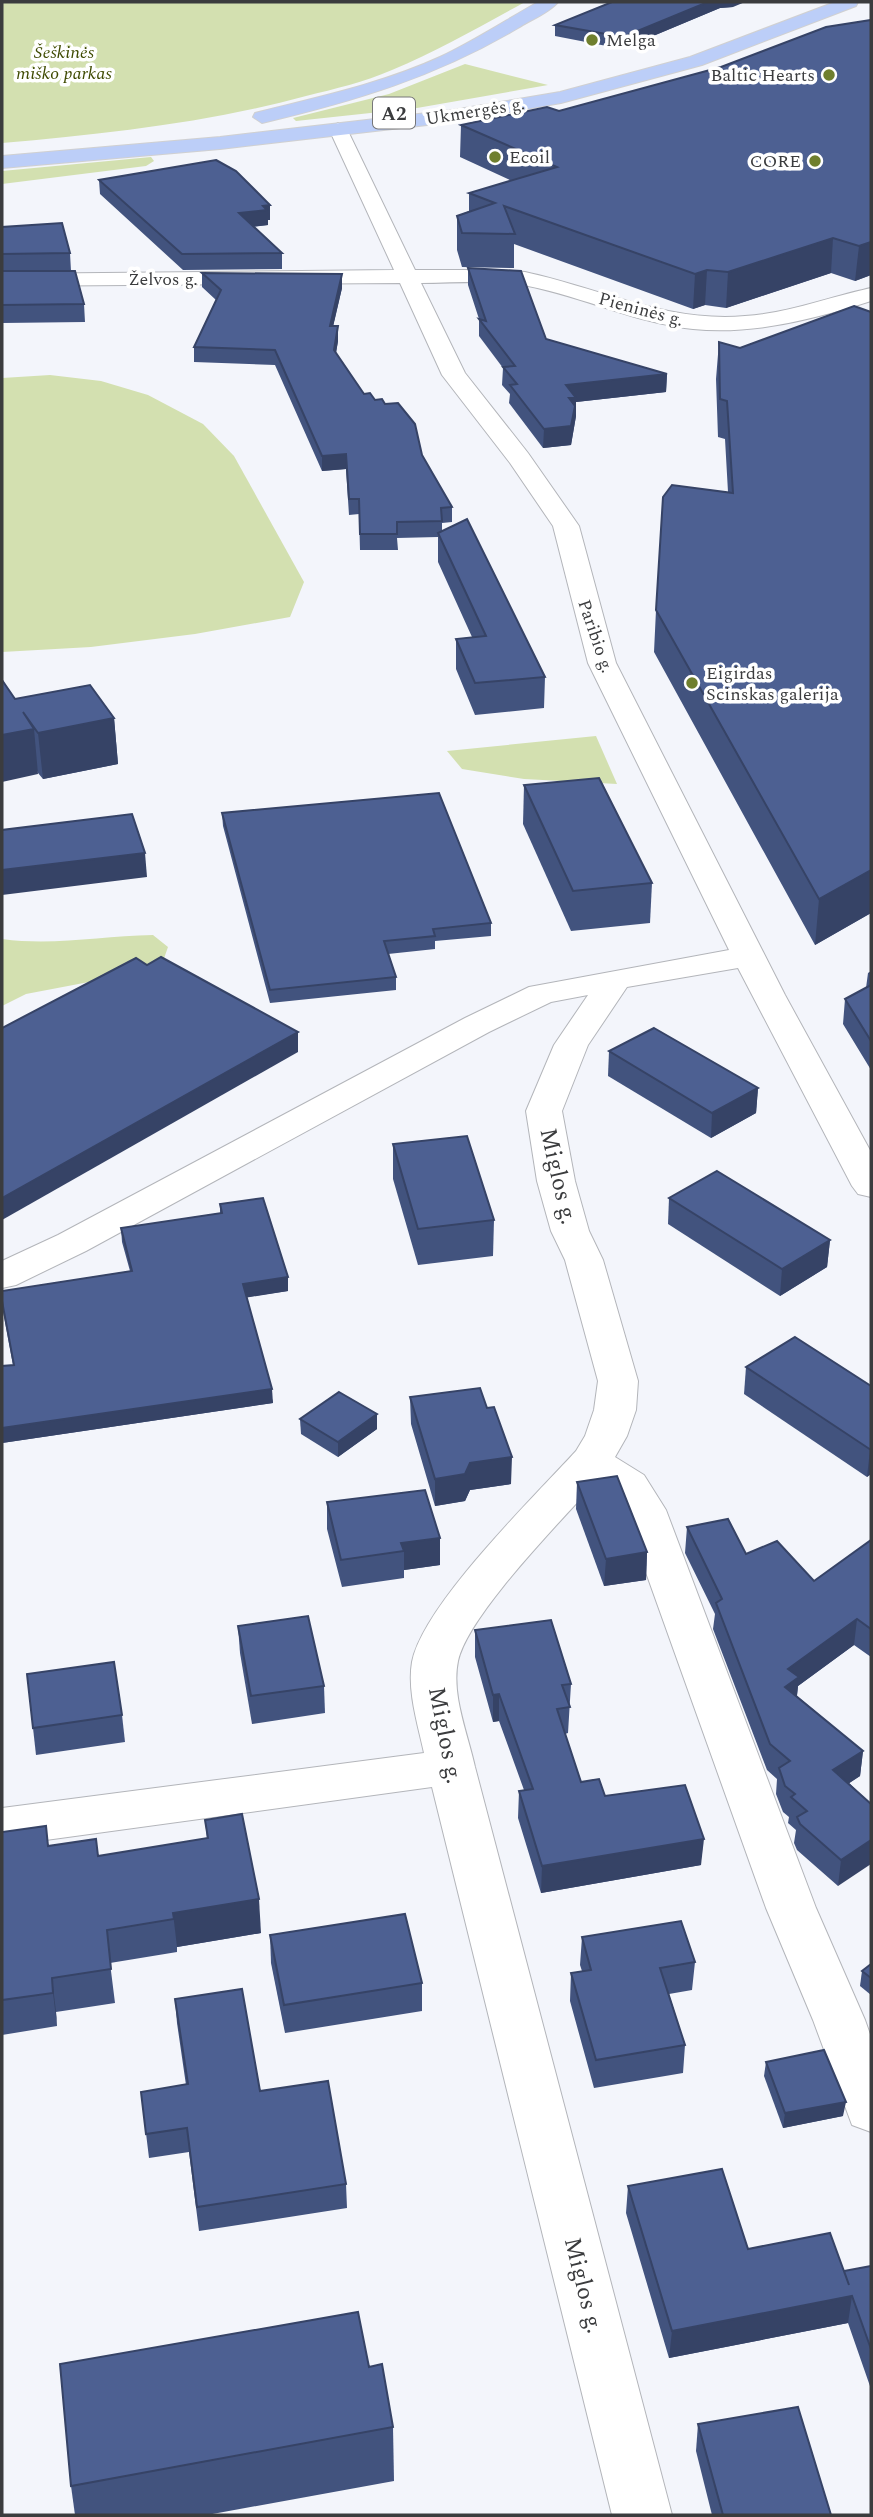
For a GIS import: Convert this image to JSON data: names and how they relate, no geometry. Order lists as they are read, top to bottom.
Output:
{
  "streets": {
    "highway": ["Ukmergės g.", "A2"],
    "street": [
      "Želvos g.",
      "Pieninės g.",
      "Paribio g.",
      "Miglos g."
    ]
  },
  "crossings": [
    ["Ukmergės g.", "Paribio g."],
    ["Želvos g.", "Pieninės g."],
    ["Želvos g.", "Paribio g."],
    ["Pieninės g.", "Paribio g."]
  ],
  "parks": ["Šeškinės miško parkas"],
  "places": [
    "Melga",
    "Baltic Hearts",
    "Ecoil",
    "CORE",
    "Eigirdas Scinskas galerija"
  ]
}
